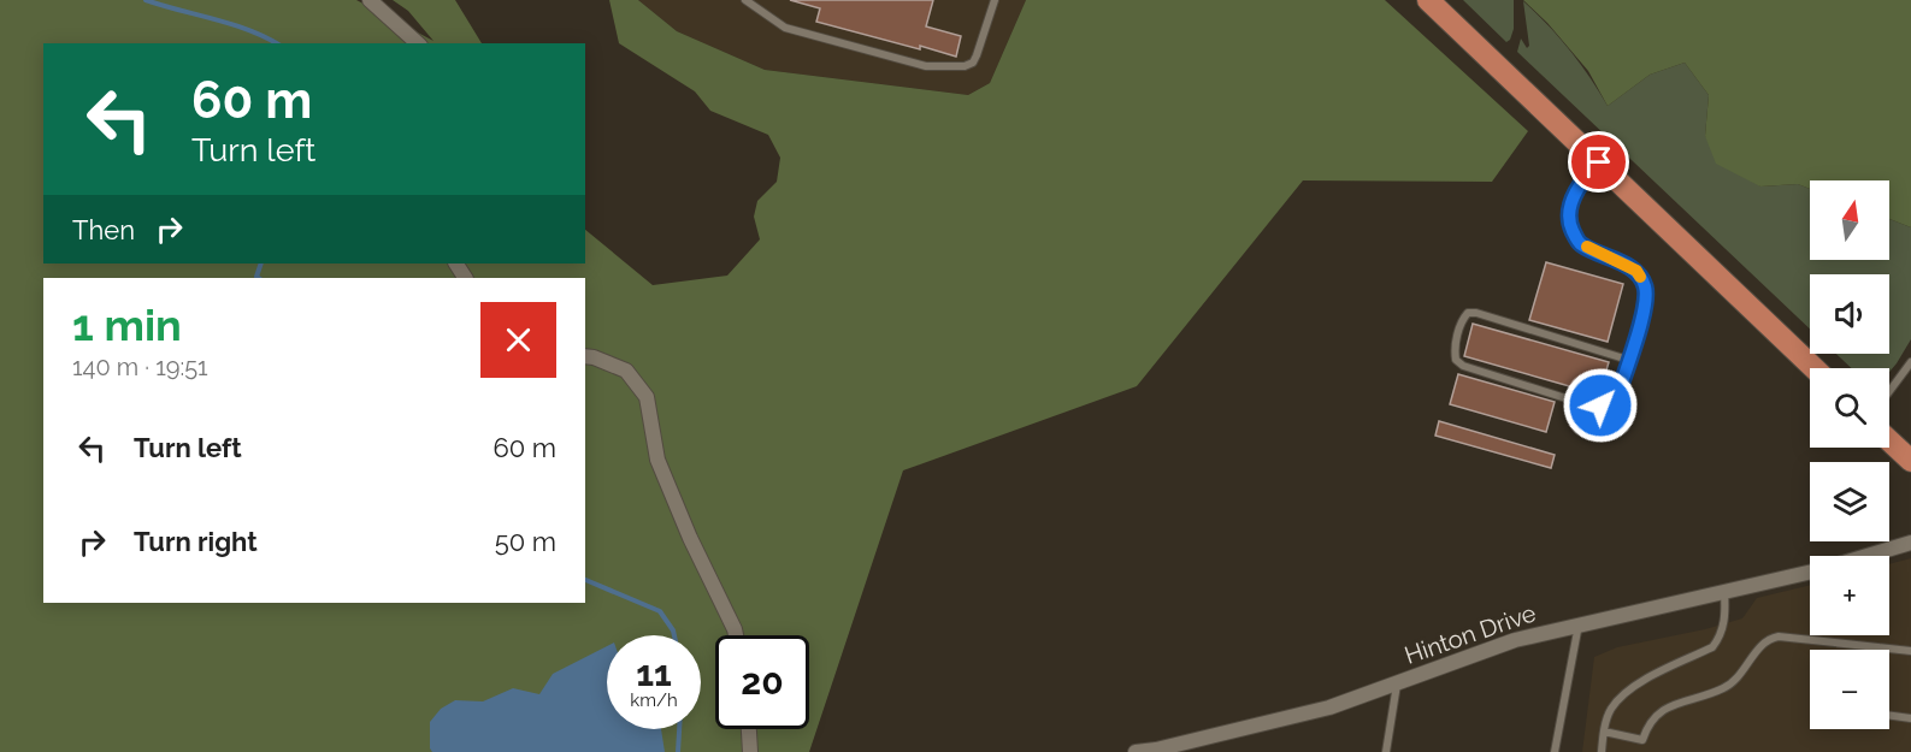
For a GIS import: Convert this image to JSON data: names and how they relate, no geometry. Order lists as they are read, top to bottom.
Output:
{
  "streets": {
    "street": ["Hinton Drive"]
  },
  "north": "top",
  "page": {
    "turn": ["60 m", "Turn left"],
    "map_buttons": ["+", "−"],
    "then": "Then",
    "heading": ["1 min", "140 m · 19:51"],
    "list": [
      {
        "name": "Turn left",
        "value": "60 m"
      },
      {
        "name": "Turn right",
        "value": "50 m"
      }
    ],
    "speed": "11 km/h",
    "limit": "20"
  }
}
